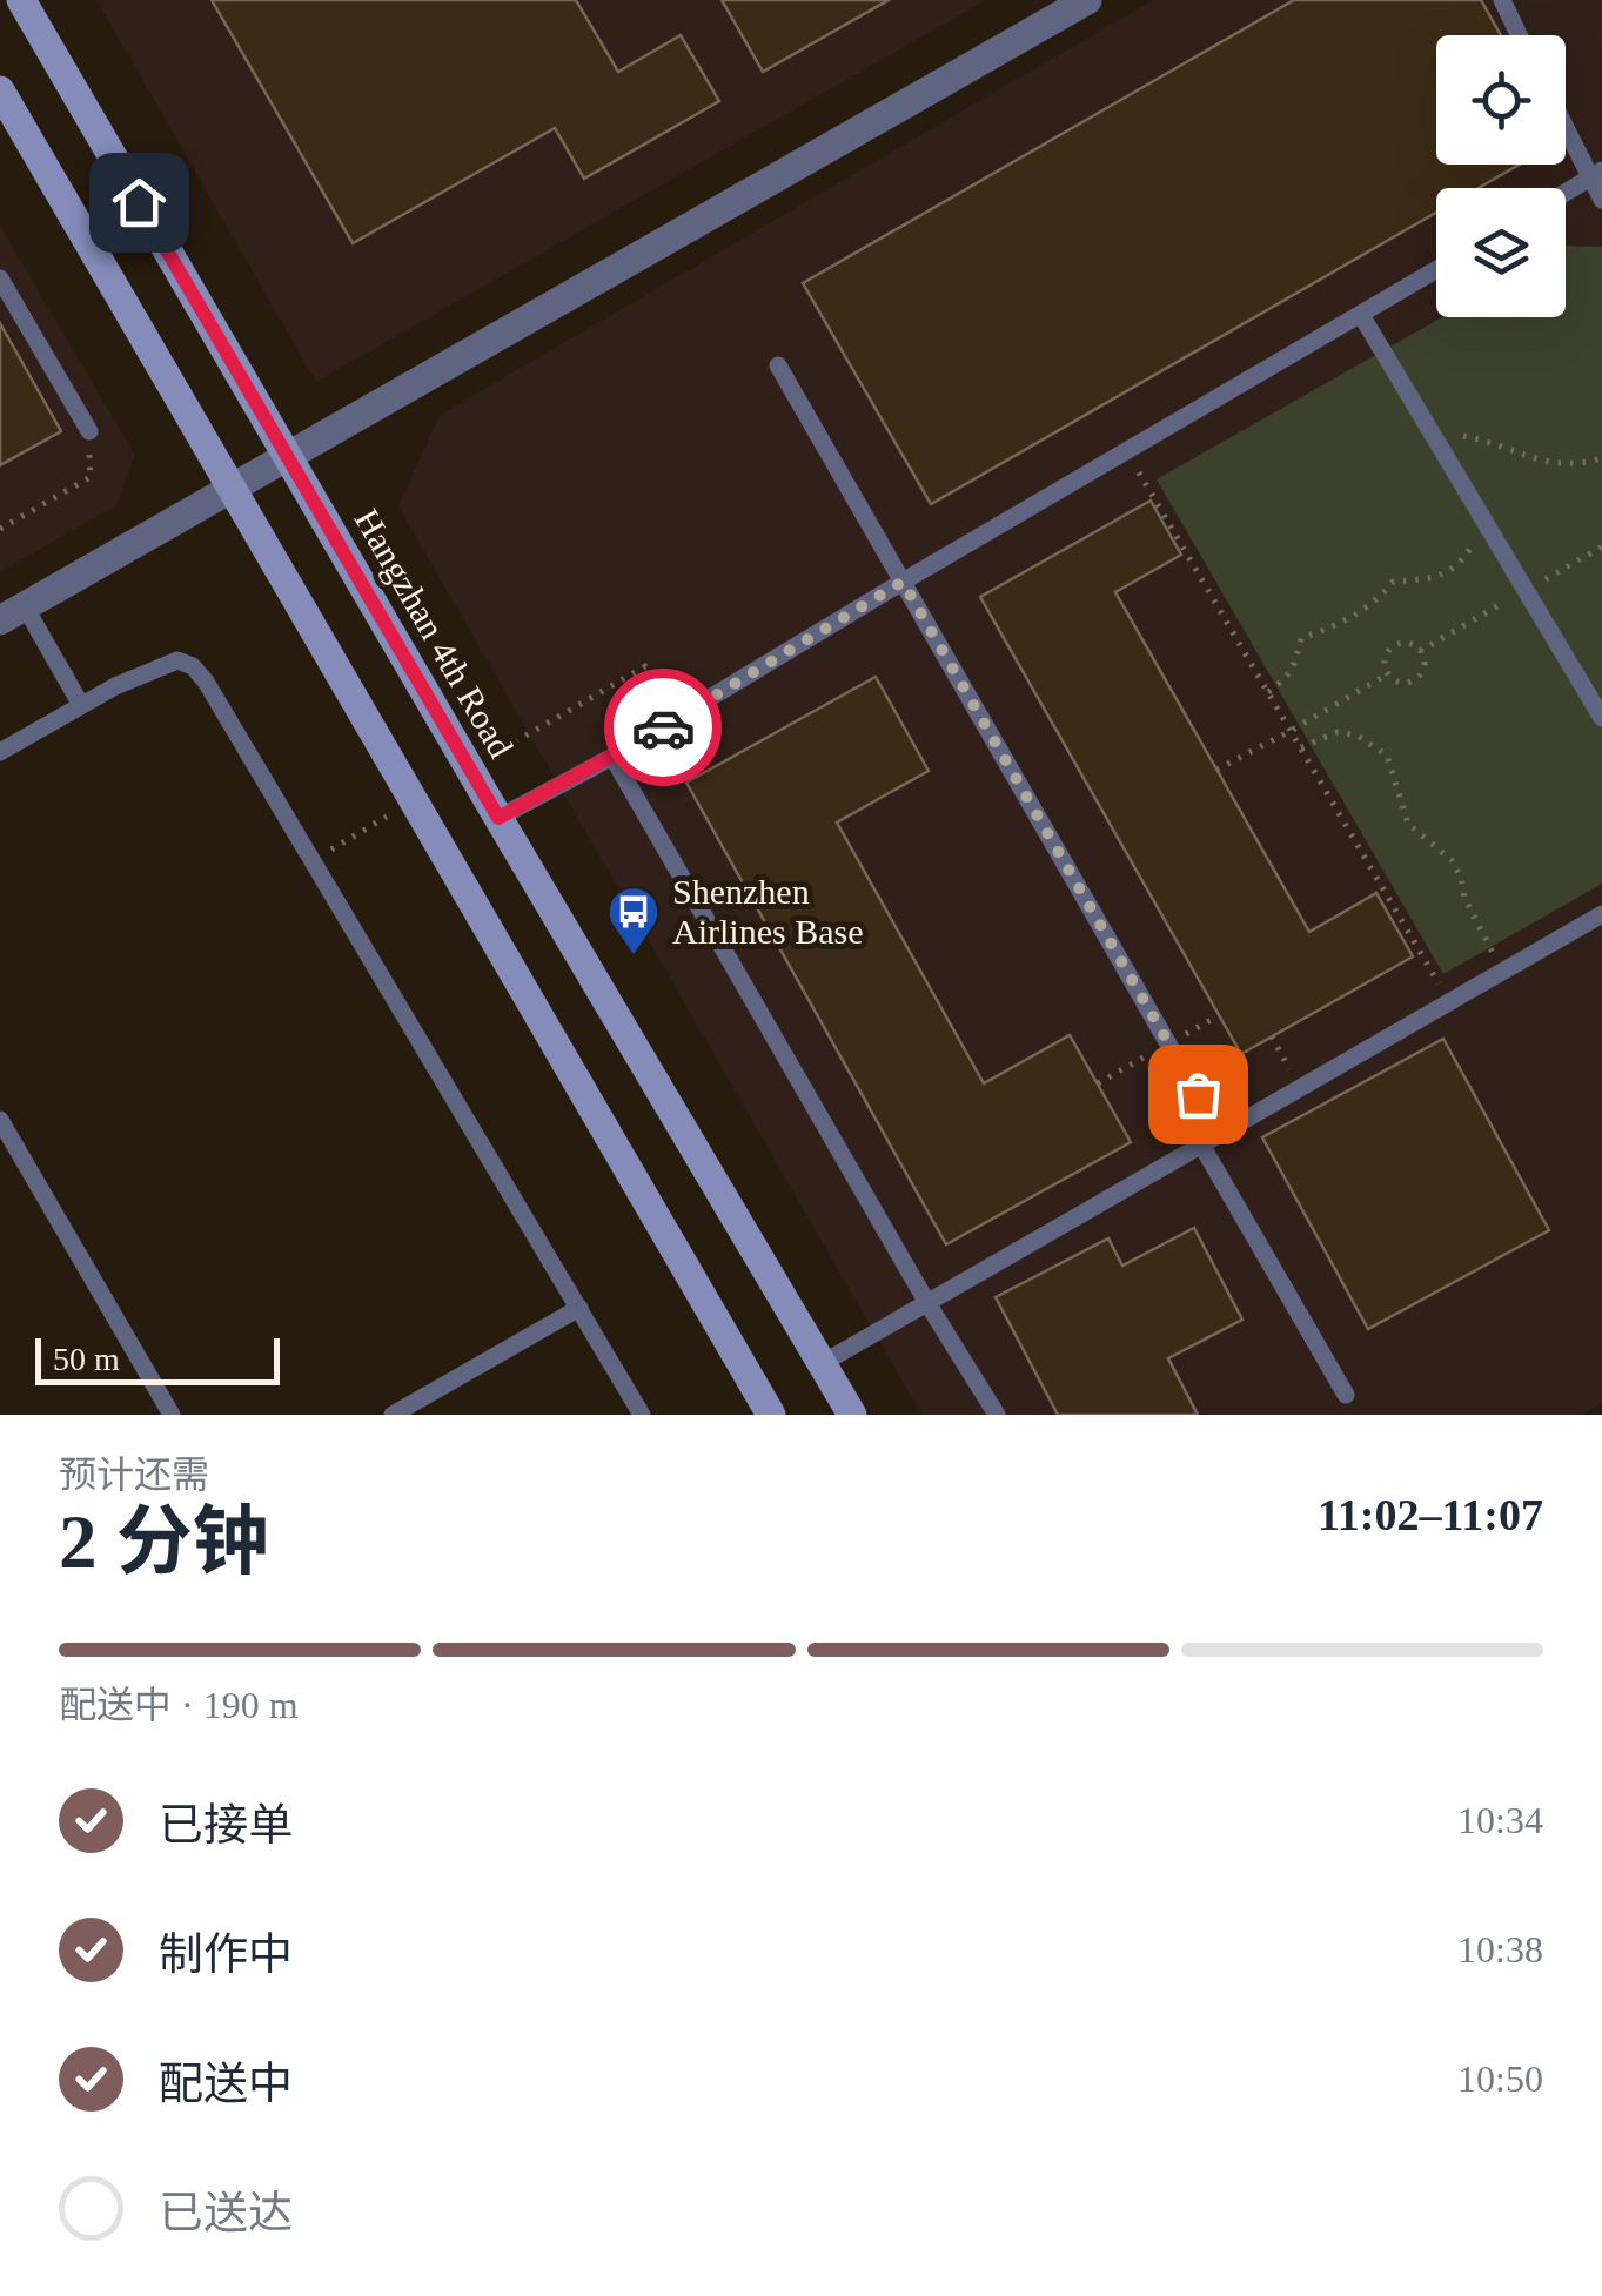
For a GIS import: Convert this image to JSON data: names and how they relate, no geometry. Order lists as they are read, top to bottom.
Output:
{
  "streets": {
    "street": ["Hangzhan 4th Road"]
  },
  "places": {
    "bus stop": ["Shenzhen Airlines Base"]
  },
  "scale_bar": "50 m",
  "page": {
    "scale": "50 m",
    "heading": ["2 分钟", "预计还需", "11:02–11:07"],
    "bar": "配送中 · 190 m",
    "list": [
      ["已接单", "10:34"],
      ["制作中", "10:38"],
      ["配送中", "10:50"],
      "已送达"
    ]
  }
}
